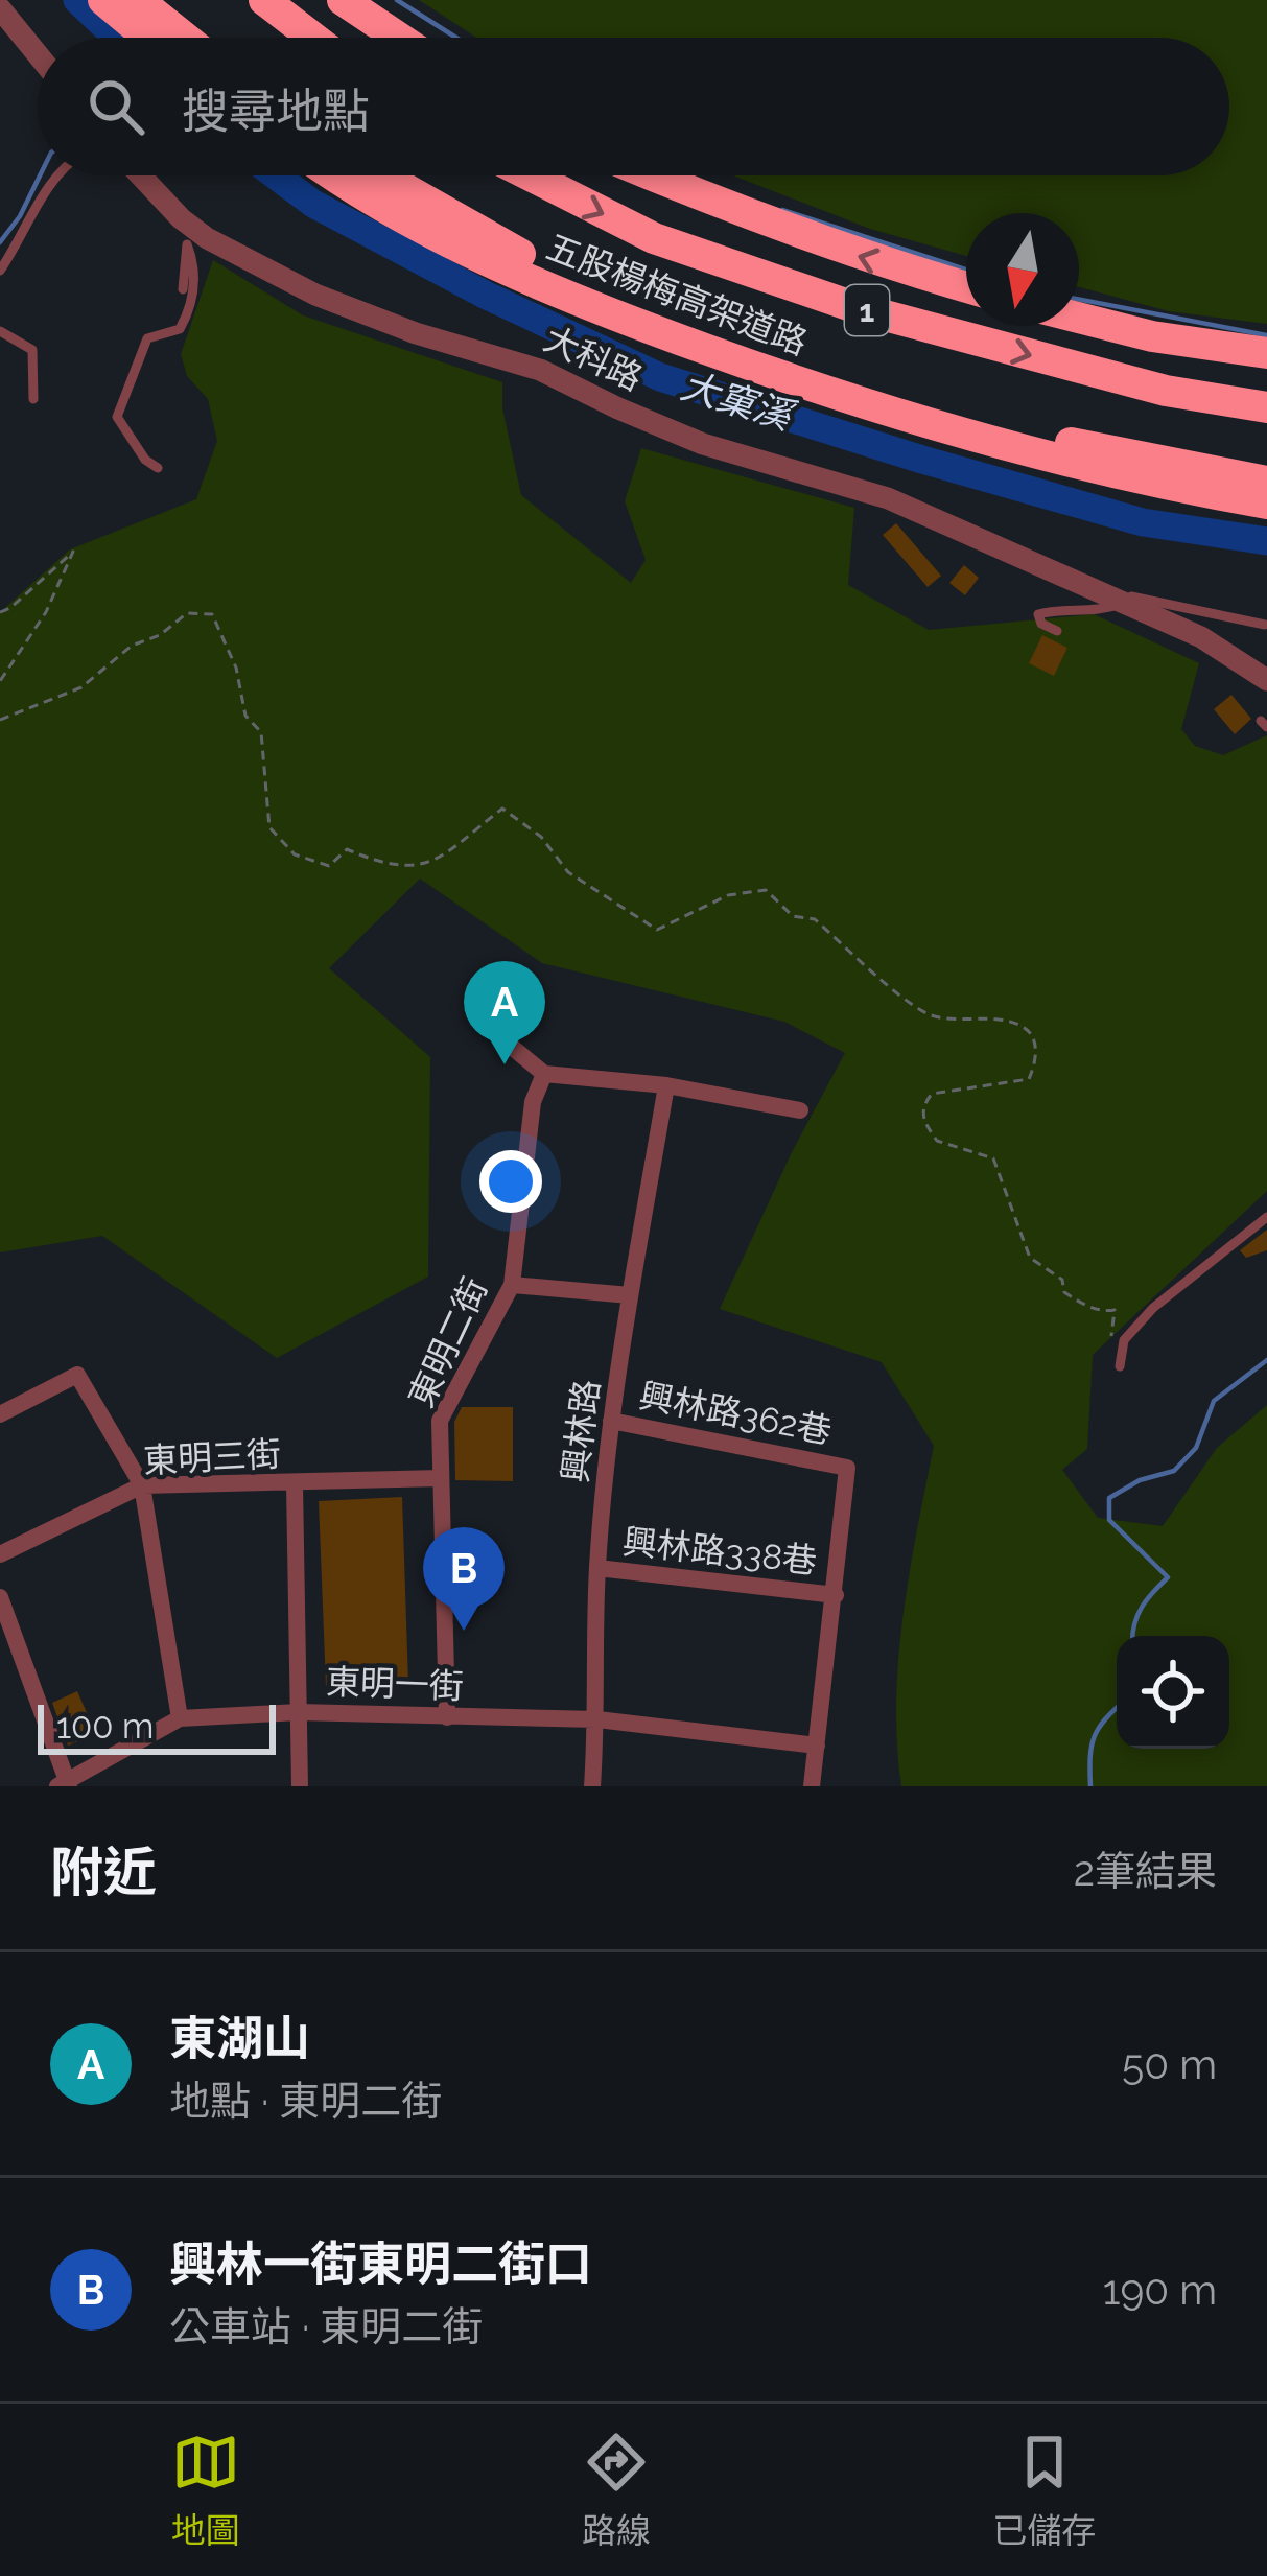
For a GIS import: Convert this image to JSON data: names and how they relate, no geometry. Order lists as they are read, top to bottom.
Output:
{
  "streets": {
    "highway": ["五股楊梅高架道路", "1"],
    "street": [
      "大科路",
      "東明二街",
      "興林路362巷",
      "興林路",
      "東明三街",
      "興林路338巷",
      "東明一街"
    ]
  },
  "crossings": [
    ["東明二街", "東明三街"],
    ["東明二街", "東明一街"],
    ["興林路362巷", "興林路"],
    ["興林路362巷", "興林路338巷"],
    ["興林路", "興林路338巷"],
    ["興林路", "東明一街"]
  ],
  "water": ["大窠溪"],
  "scale_bar": "100 m",
  "north": "bottom",
  "page": {
    "search": "搜尋地點",
    "pins": ["A", "B"],
    "scale": "100 m",
    "heading": ["附近", "2筆結果"],
    "list": [
      {
        "mark": "A",
        "name": "東湖山",
        "note": "地點 · 東明二街",
        "value": "50 m"
      },
      {
        "mark": "B",
        "name": "興林一街東明二街口",
        "note": "公車站 · 東明二街",
        "value": "190 m"
      }
    ],
    "nav": ["地圖", "路線", "已儲存"]
  }
}
